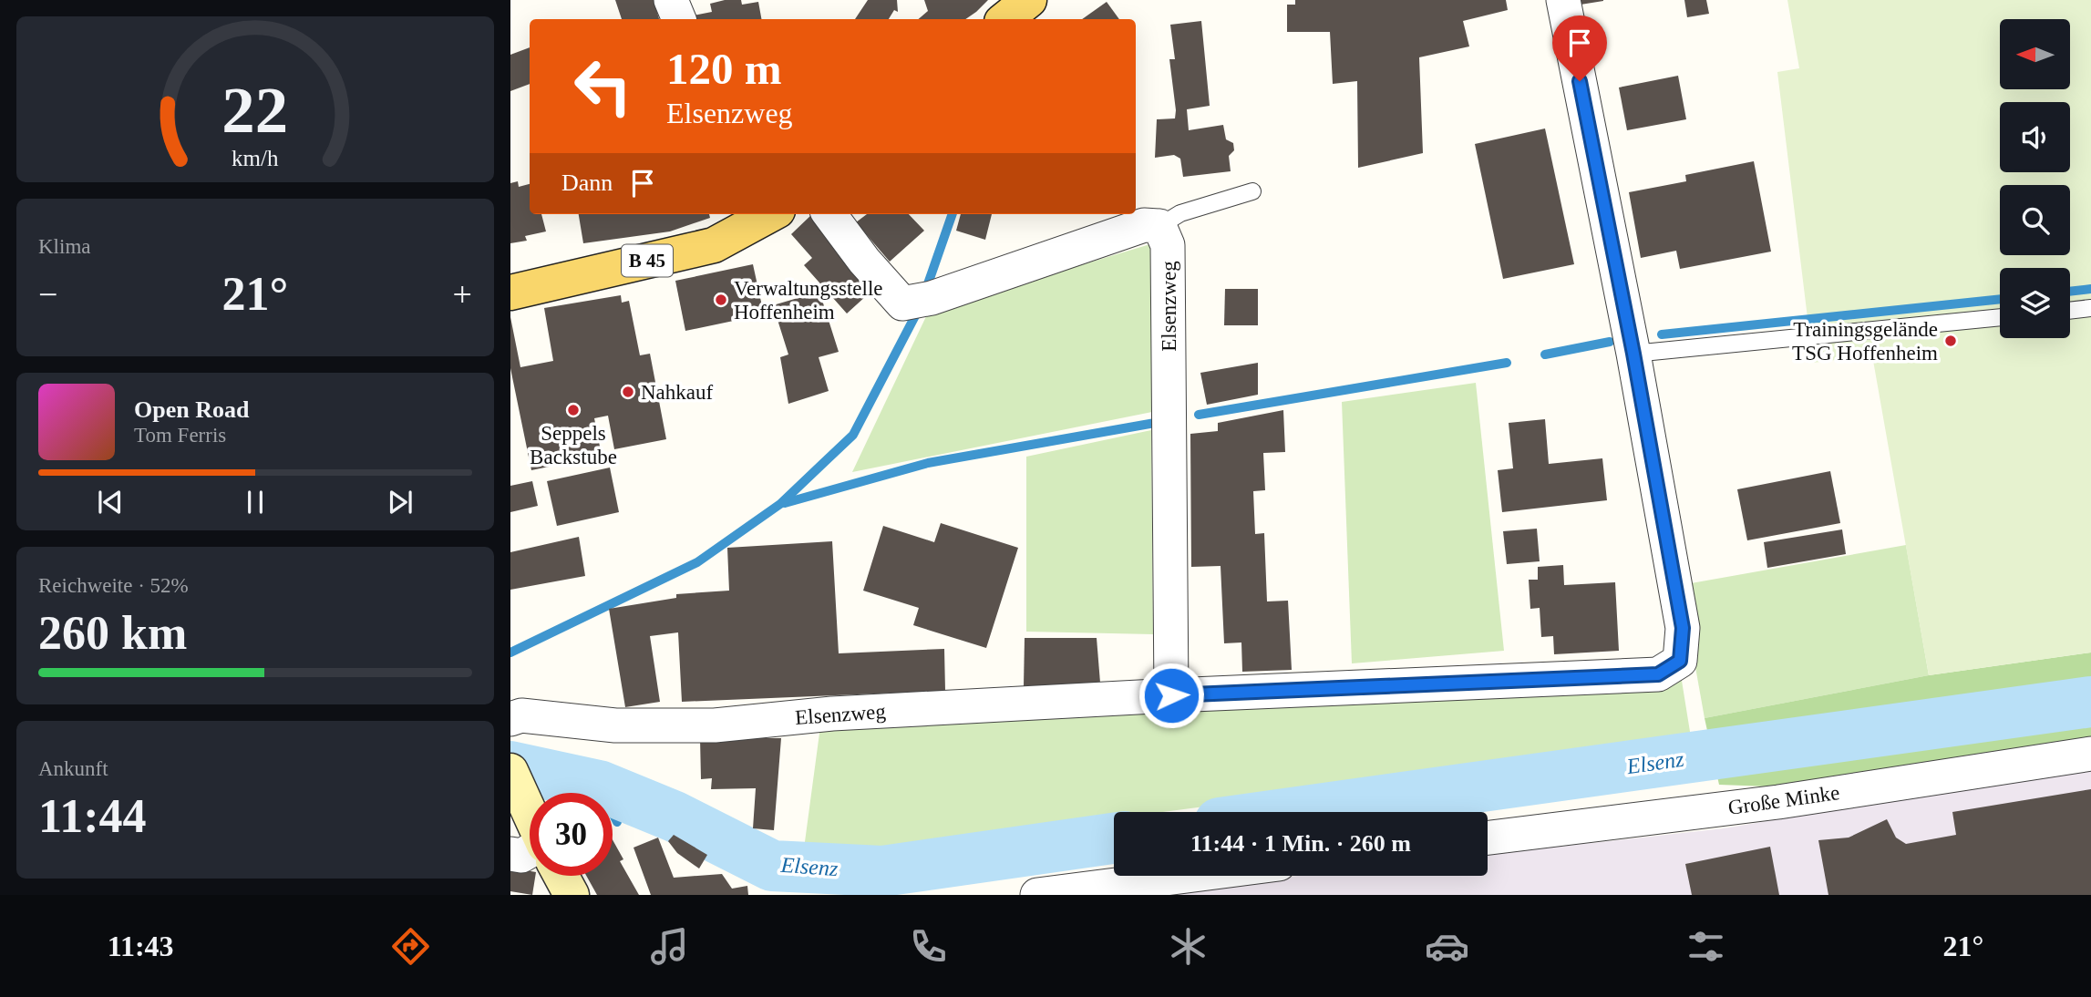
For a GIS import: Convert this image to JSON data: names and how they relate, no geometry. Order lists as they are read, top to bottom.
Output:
{
  "streets": {
    "main road": ["B 45"],
    "street": ["Elsenzweg", "Große Minke"]
  },
  "water": ["Elsenz"],
  "places": [
    "Verwaltungsstelle Hoffenheim",
    "Trainingsgelände TSG Hoffenheim",
    "Nahkauf",
    "Seppels Backstube"
  ],
  "north": "left",
  "page": {
    "turn": ["120 m", "Elsenzweg"],
    "then": "Dann",
    "tile": [
      "Klima",
      ["Reichweite · 52%", "260 km"],
      ["Ankunft", "11:44"]
    ],
    "heat": ["−", "21°", "+"],
    "song": ["Open Road", "Tom Ferris"],
    "limit": "30",
    "trip": "11:44 · 1 Min. · 260 m",
    "tabs": ["11:43", "21°"],
    "gauge": ["22", "km/h"]
  }
}
